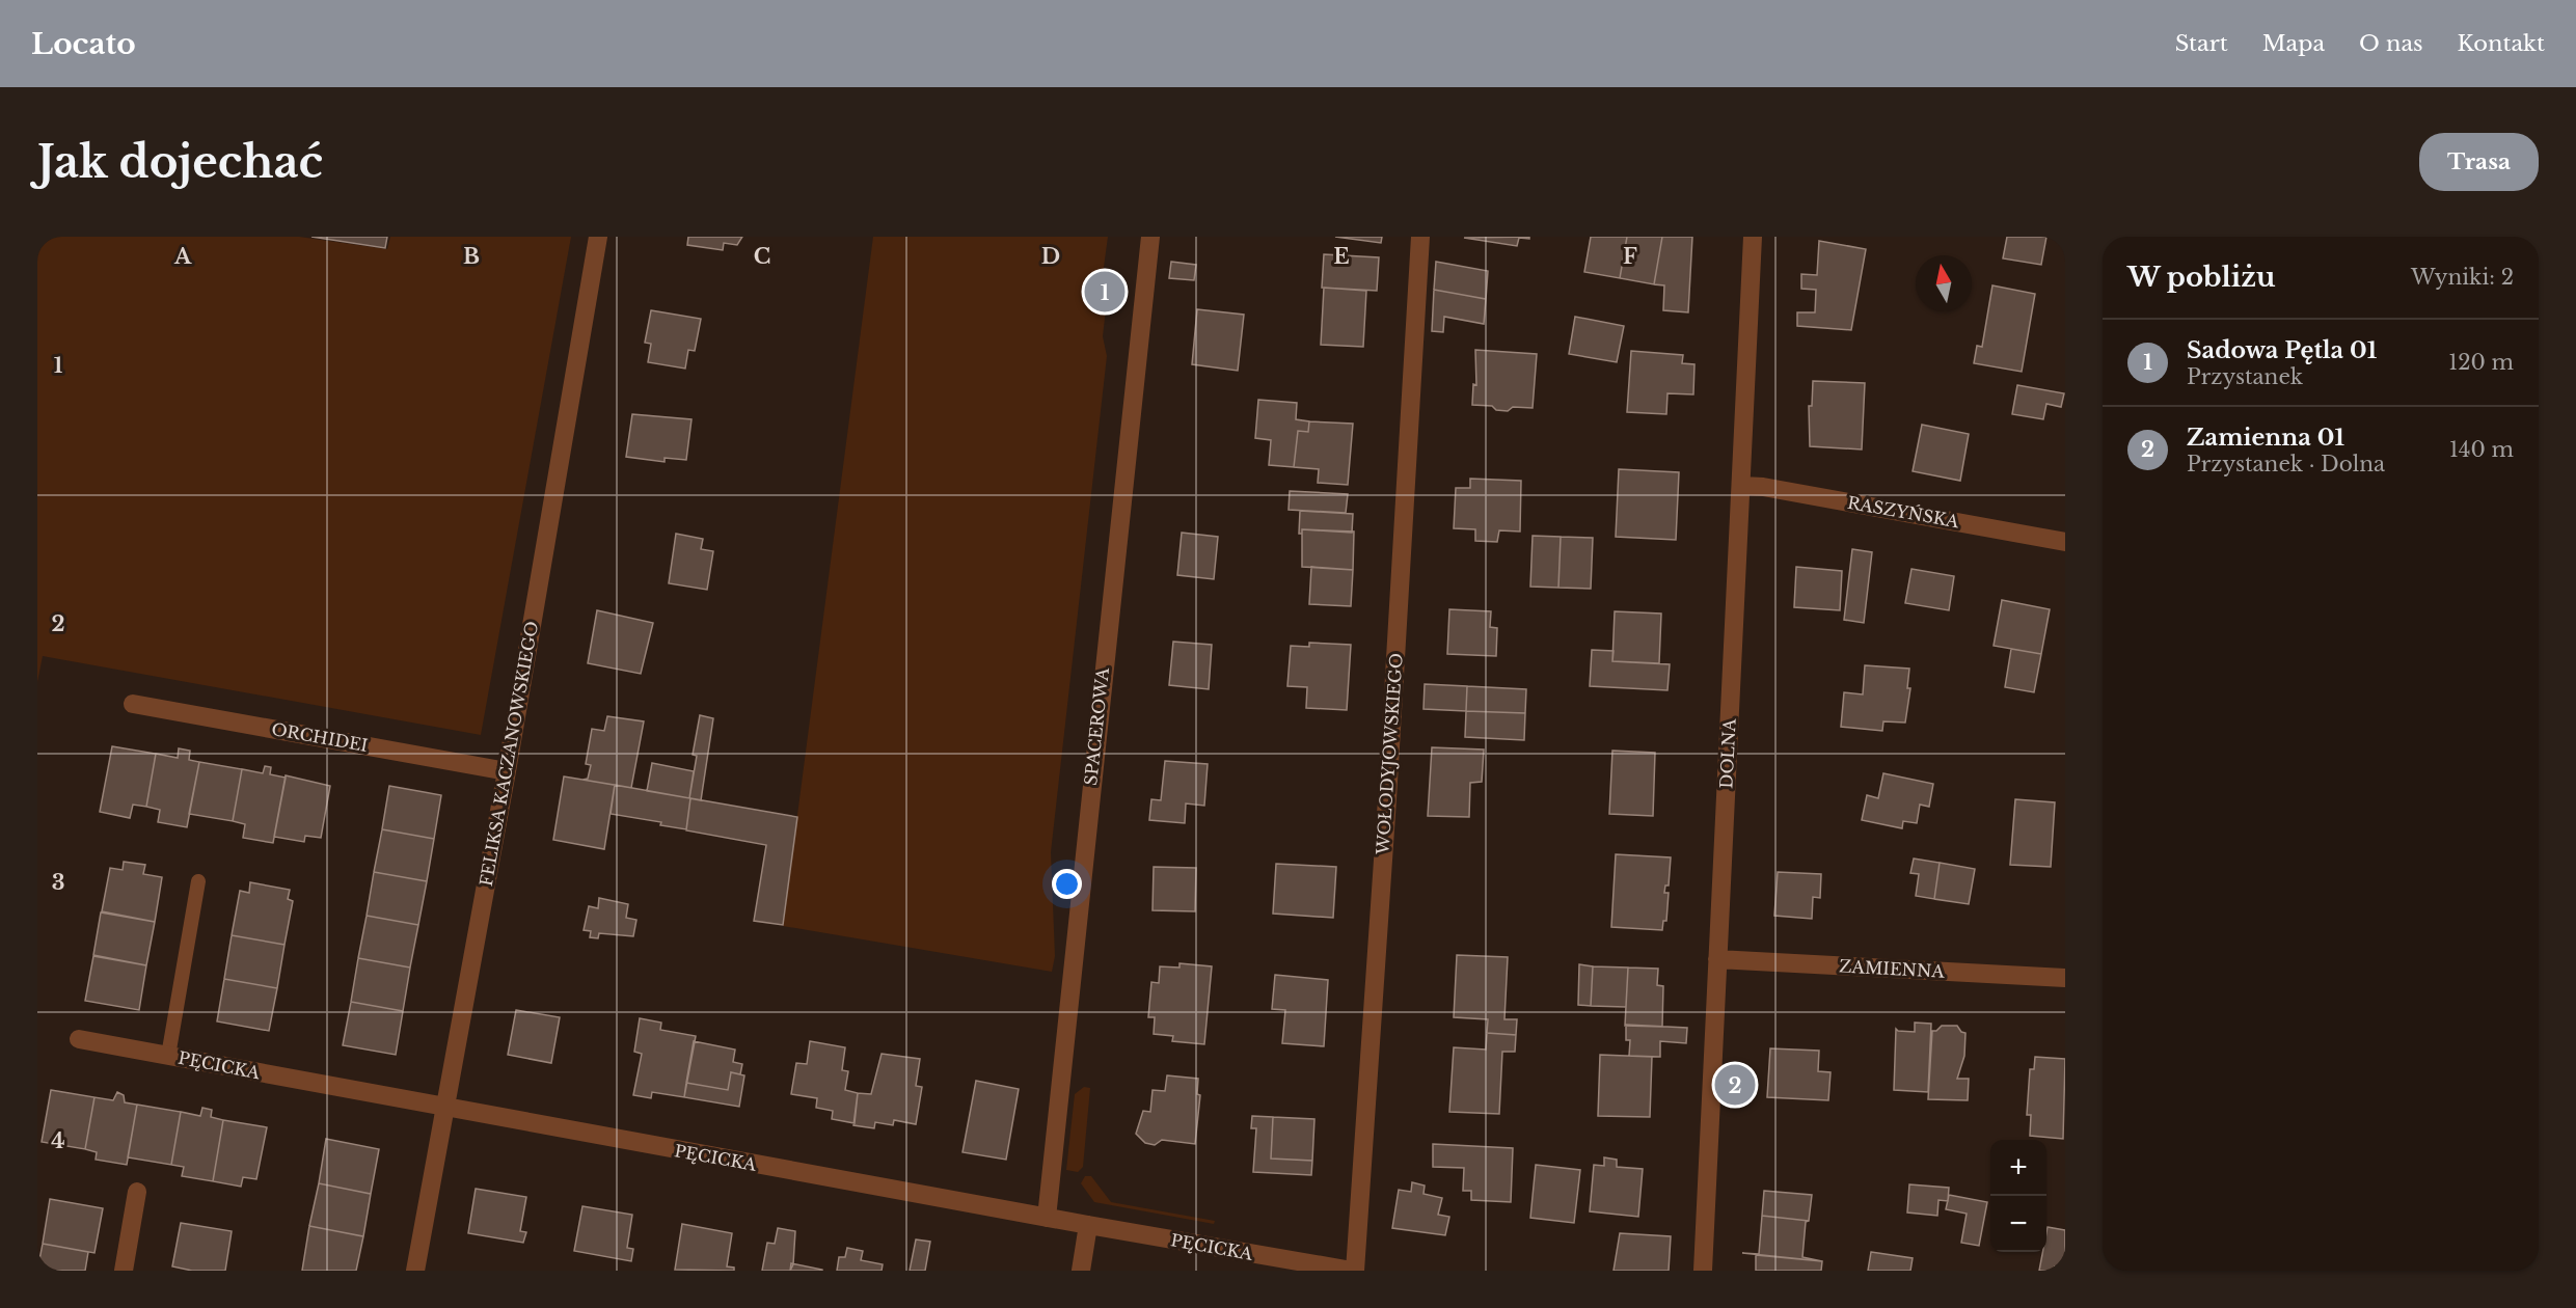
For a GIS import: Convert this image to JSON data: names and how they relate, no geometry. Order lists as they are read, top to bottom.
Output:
{
  "streets": {
    "street": [
      "RASZYŃSKA",
      "SPACEROWA",
      "ORCHIDEI",
      "FELIKSA KACZANOWSKIEGO",
      "WOŁODYJOWSKIEGO",
      "DOLNA",
      "ZAMIENNA",
      "PĘCICKA"
    ]
  },
  "crossings": [
    ["RASZYŃSKA", "DOLNA"],
    ["SPACEROWA", "PĘCICKA"],
    ["ORCHIDEI", "FELIKSA KACZANOWSKIEGO"],
    ["FELIKSA KACZANOWSKIEGO", "PĘCICKA"],
    ["WOŁODYJOWSKIEGO", "PĘCICKA"],
    ["DOLNA", "ZAMIENNA"]
  ],
  "north": "top",
  "page": {
    "header": "Locato",
    "nav": [
      "Start",
      "Mapa",
      "O nas",
      "Kontakt"
    ],
    "buttons": "Trasa",
    "title": "Jak dojechać",
    "heading": ["W pobliżu", "Wyniki: 2"],
    "pins": ["1", "2"],
    "list": [
      {
        "mark": "1",
        "name": "Sadowa Pętla 01",
        "note": "Przystanek",
        "value": "120 m"
      },
      {
        "mark": "2",
        "name": "Zamienna 01",
        "note": "Przystanek · Dolna",
        "value": "140 m"
      }
    ],
    "map_buttons": ["+", "−"]
  },
  "grid": {
    "columns": [
      "A",
      "B",
      "C",
      "D",
      "E",
      "F"
    ],
    "rows": [
      "1",
      "2",
      "3",
      "4"
    ]
  }
}
